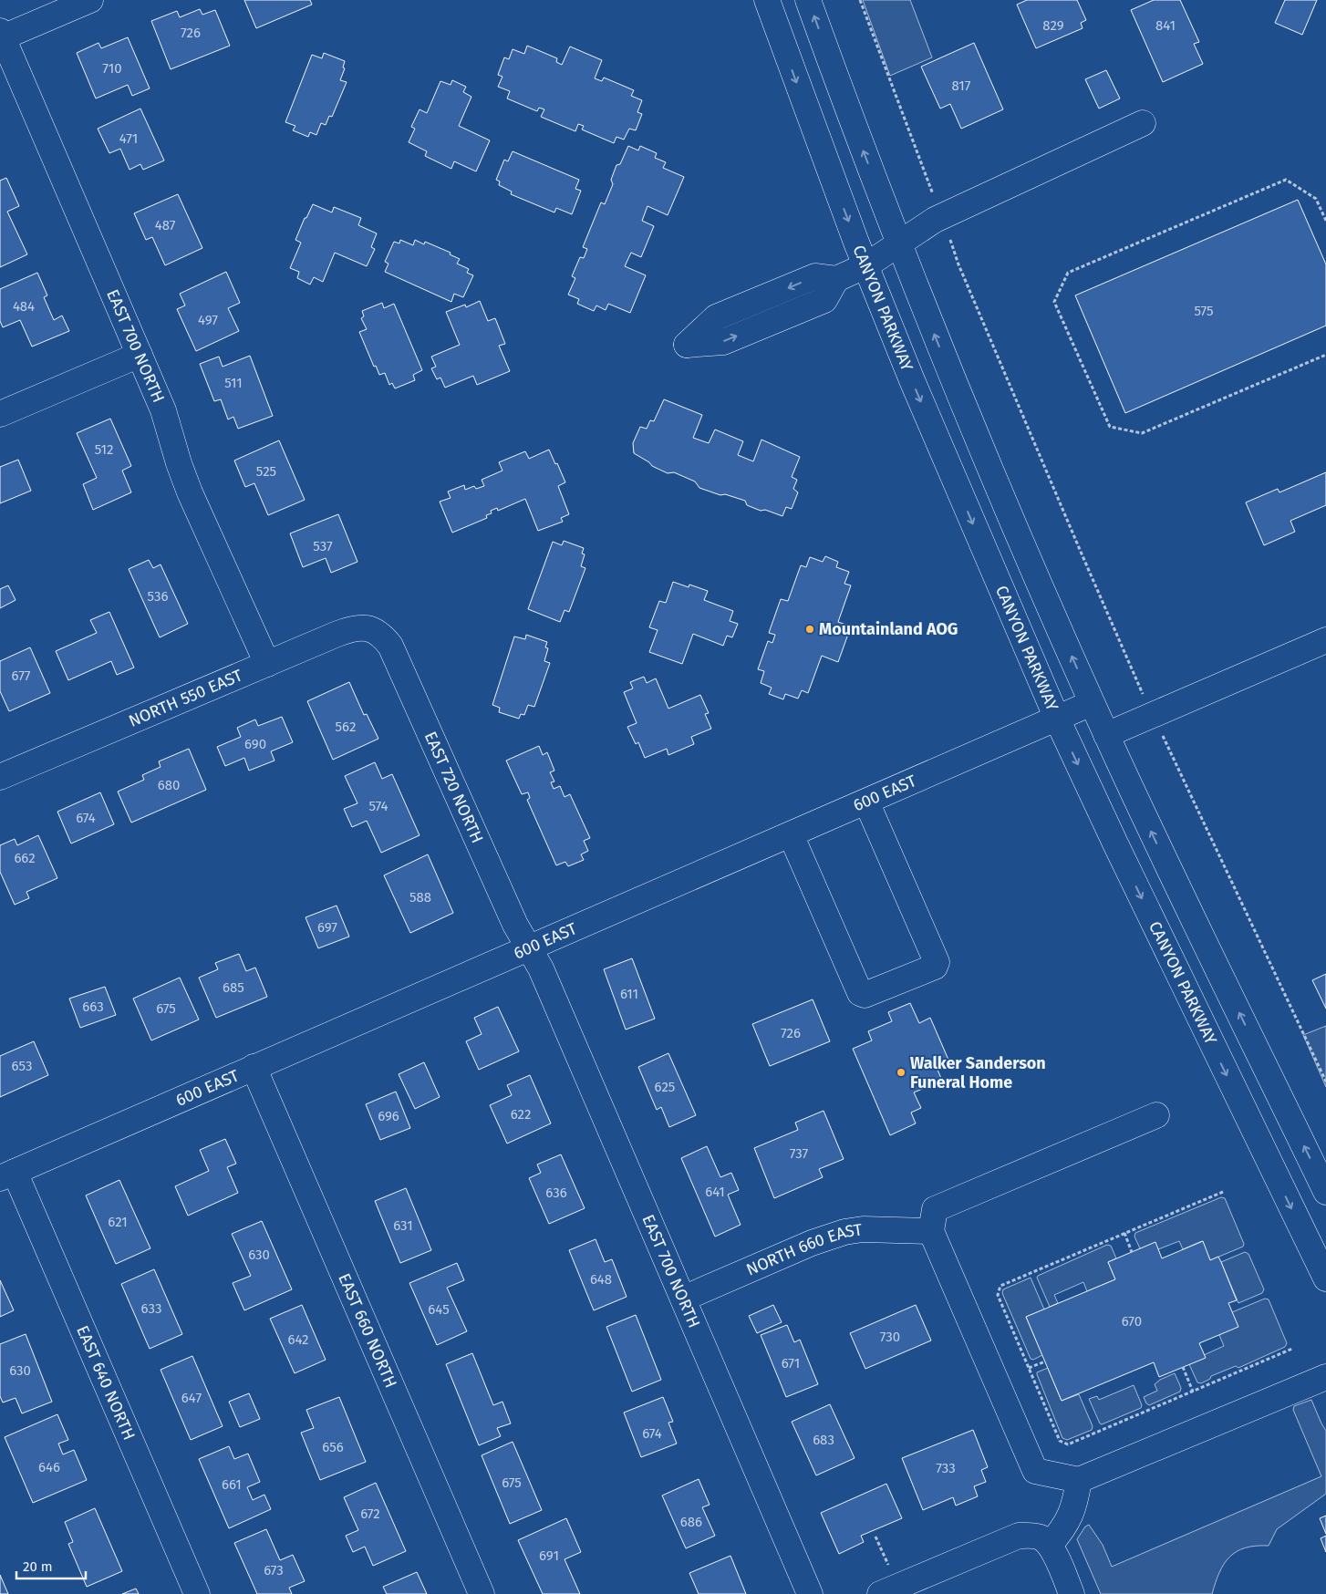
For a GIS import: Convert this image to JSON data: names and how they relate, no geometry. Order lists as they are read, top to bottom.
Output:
{
  "streets": {
    "main road": [
      "CANYON PARKWAY",
      "EAST 700 NORTH",
      "NORTH 550 EAST",
      "EAST 720 NORTH",
      "600 EAST",
      "NORTH 660 EAST",
      "EAST 660 NORTH",
      "EAST 640 NORTH"
    ]
  },
  "crossings": [
    ["CANYON PARKWAY", "600 EAST"],
    ["EAST 700 NORTH", "NORTH 550 EAST"],
    ["EAST 700 NORTH", "EAST 720 NORTH"],
    ["EAST 700 NORTH", "600 EAST"],
    ["EAST 700 NORTH", "NORTH 660 EAST"],
    ["NORTH 550 EAST", "EAST 720 NORTH"],
    ["EAST 720 NORTH", "600 EAST"],
    ["600 EAST", "EAST 660 NORTH"],
    ["600 EAST", "EAST 640 NORTH"]
  ],
  "places": ["Mountainland AOG", "Walker Sanderson Funeral Home"],
  "house_numbers": [
    "829",
    "841",
    "726",
    "710",
    "817",
    "471",
    "487",
    "484",
    "575",
    "497",
    "511",
    "512",
    "525",
    "537",
    "536",
    "677",
    "562",
    "690",
    "680",
    "574",
    "674",
    "662",
    "588",
    "697",
    "685",
    "611",
    "663",
    "675",
    "726",
    "653",
    "625",
    "622",
    "696",
    "737",
    "641",
    "636",
    "621",
    "631",
    "630",
    "648",
    "633",
    "645",
    "670",
    "730",
    "642",
    "671",
    "630",
    "647",
    "674",
    "683",
    "656",
    "646",
    "733",
    "675",
    "661",
    "672",
    "686",
    "691",
    "673"
  ],
  "scale_bar": "20 m"
}
